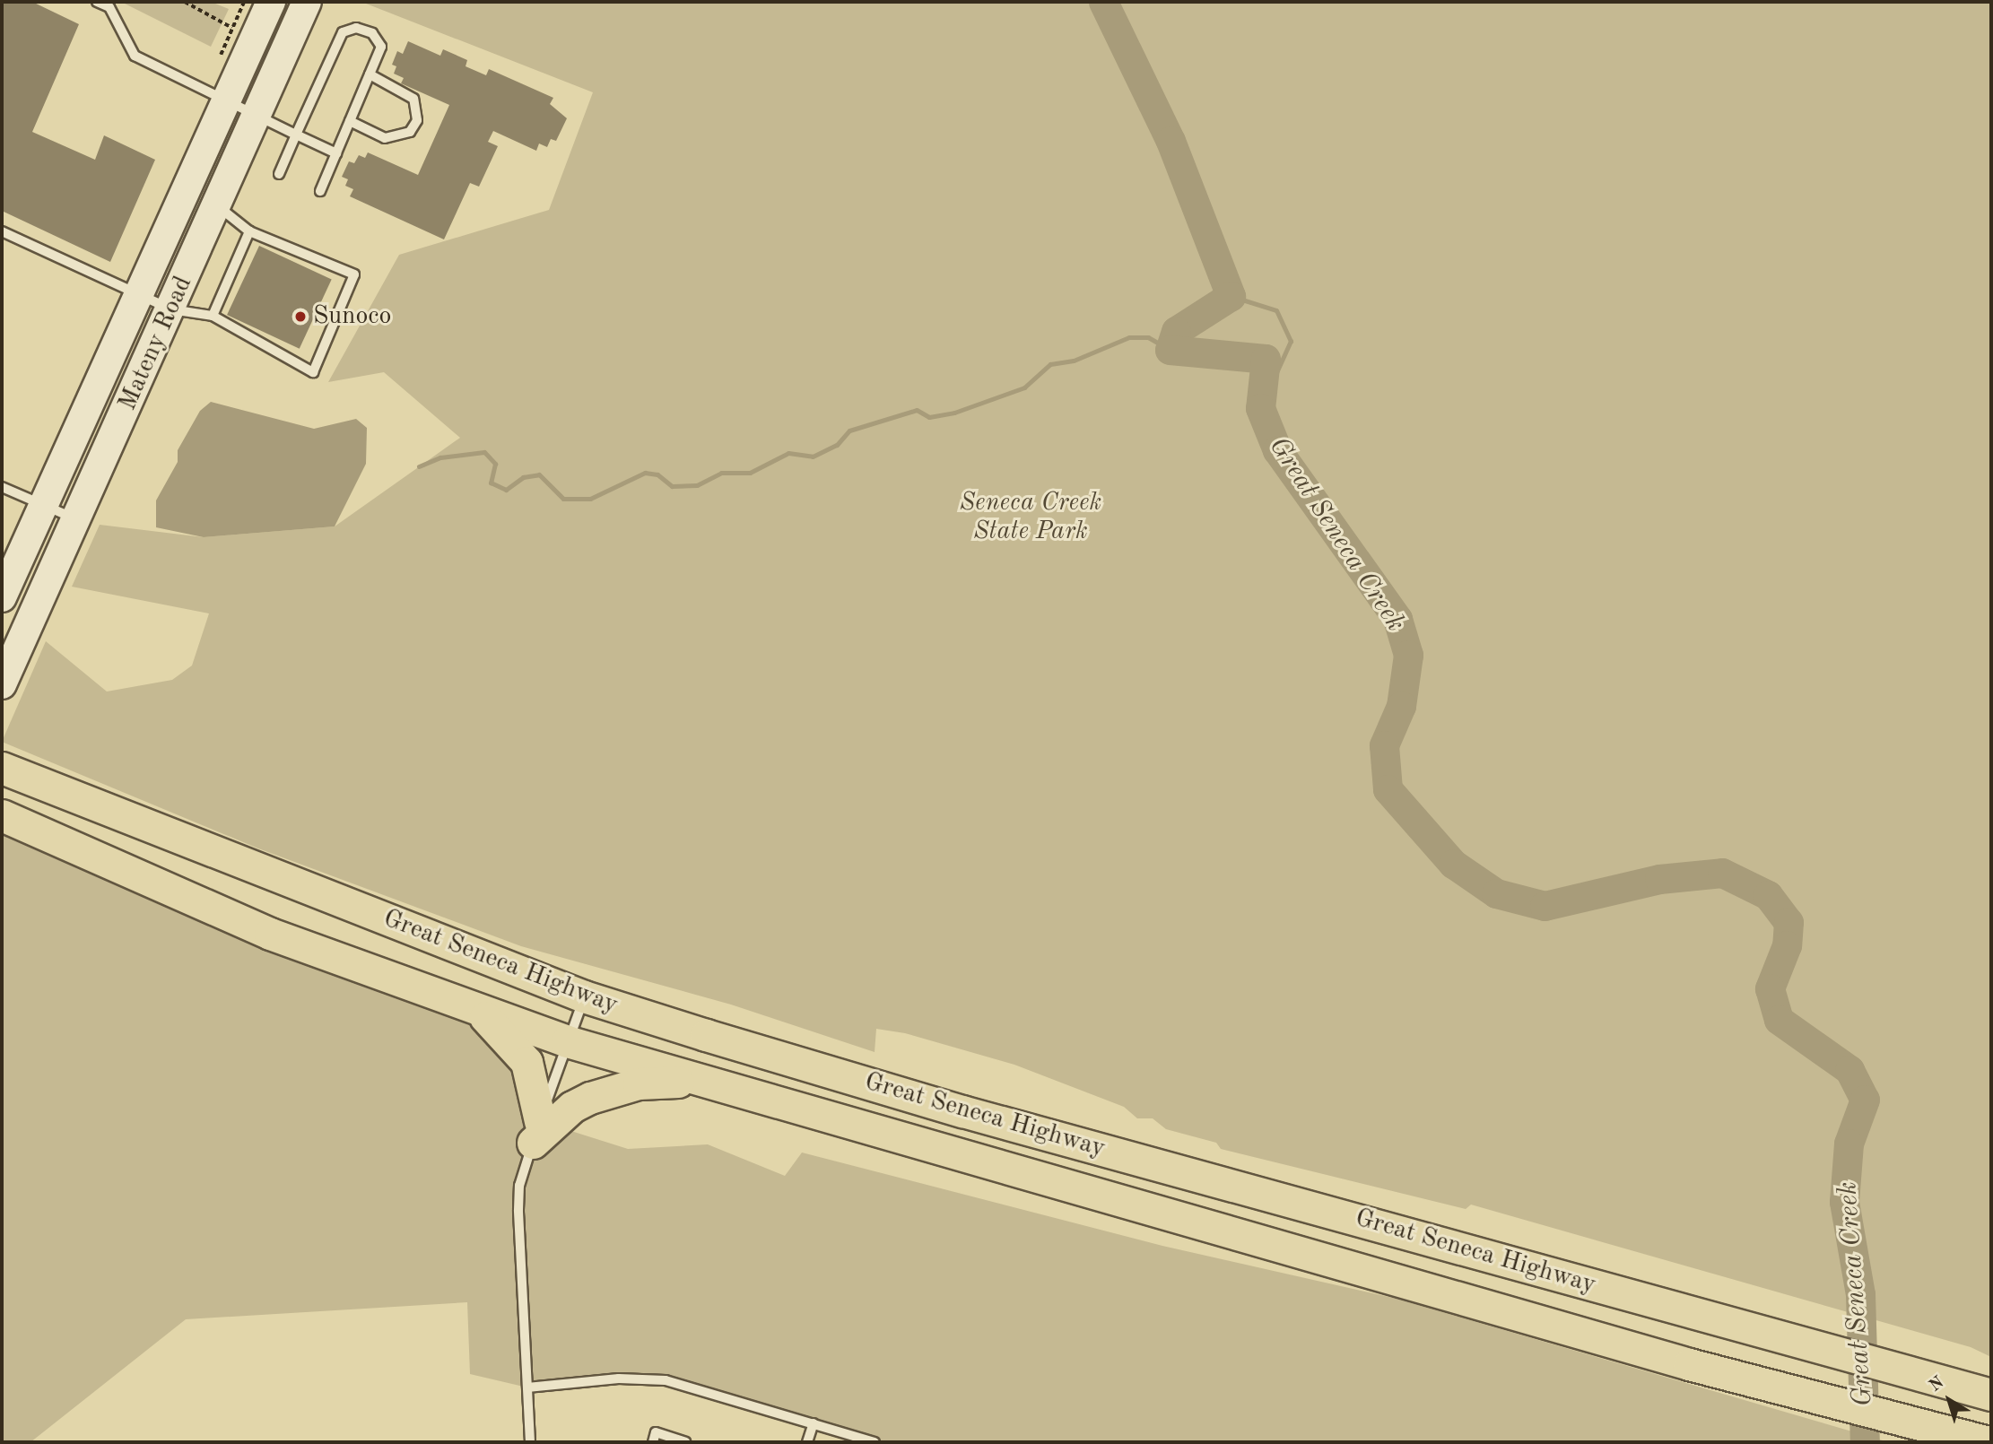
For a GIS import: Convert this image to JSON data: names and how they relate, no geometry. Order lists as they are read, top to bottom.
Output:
{
  "streets": {
    "main road": ["Great Seneca Highway"],
    "street": ["Mateny Road"]
  },
  "water": ["Great Seneca Creek"],
  "parks": ["Seneca Creek State Park"],
  "places": ["Sunoco"],
  "north": "top left"
}
